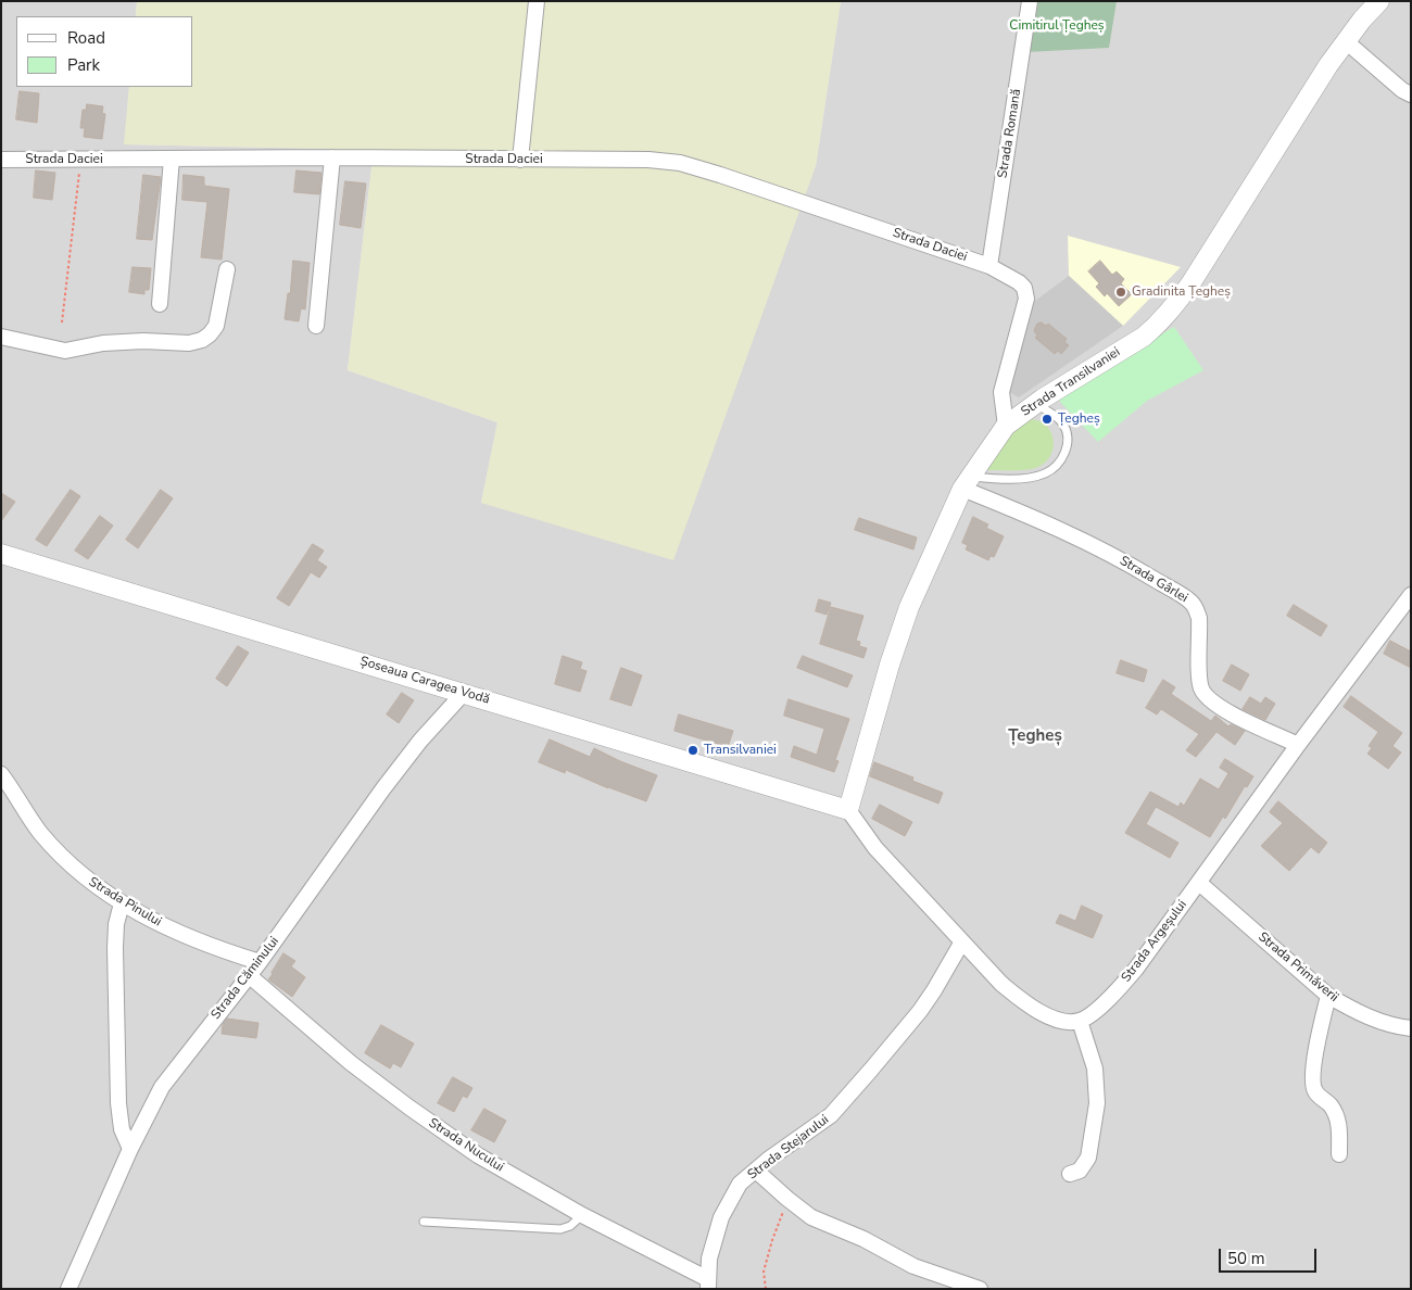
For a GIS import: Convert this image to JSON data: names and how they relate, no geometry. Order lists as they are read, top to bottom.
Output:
{
  "streets": {
    "street": [
      "Strada Romană",
      "Strada Daciei",
      "Strada Transilvaniei",
      "Strada Gârlei",
      "Șoseaua Caragea Vodă",
      "Strada Pinului",
      "Strada Argeșului",
      "Strada Primăverii",
      "Strada Căminului",
      "Strada Nucului",
      "Strada Stejarului"
    ]
  },
  "crossings": [
    ["Strada Romană", "Strada Daciei"],
    ["Strada Daciei", "Strada Transilvaniei"],
    ["Strada Transilvaniei", "Strada Gârlei"],
    ["Strada Transilvaniei", "Șoseaua Caragea Vodă"],
    ["Strada Gârlei", "Strada Argeșului"],
    ["Șoseaua Caragea Vodă", "Strada Căminului"],
    ["Strada Pinului", "Strada Căminului"],
    ["Strada Argeșului", "Strada Primăverii"],
    ["Strada Căminului", "Strada Nucului"],
    ["Strada Nucului", "Strada Stejarului"]
  ],
  "districts": ["Țegheș"],
  "parks": ["Cimitirul Țegheș"],
  "places": ["Gradinita Țegheș", "Țegheș", "Transilvaniei"],
  "legend": ["Road", "Park"],
  "scale_bar": "50 m"
}
